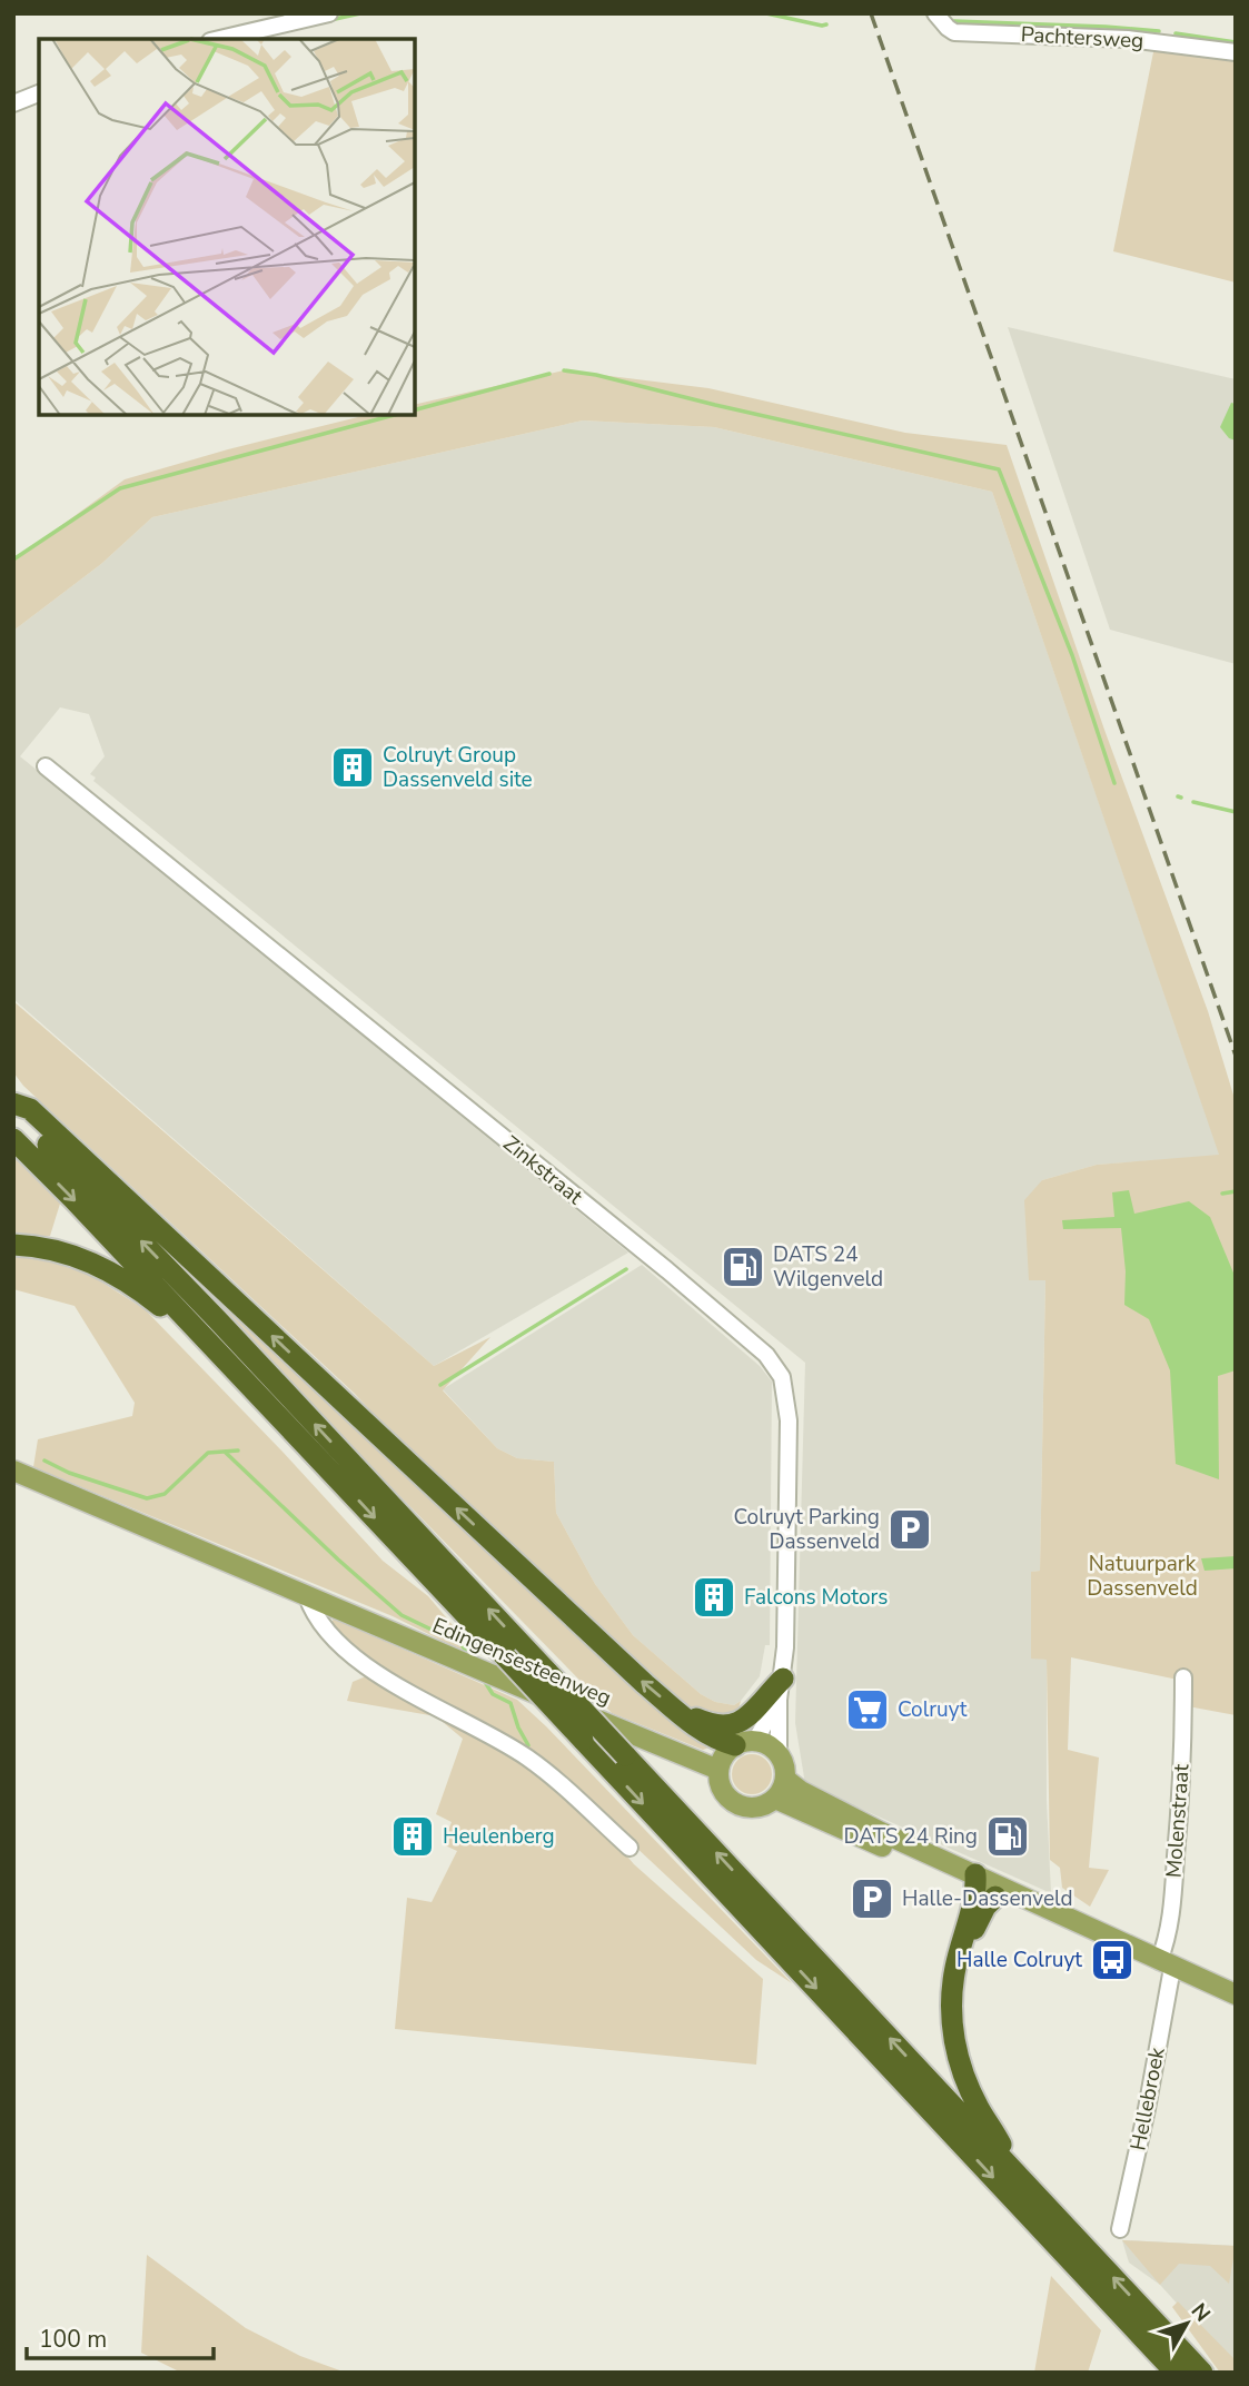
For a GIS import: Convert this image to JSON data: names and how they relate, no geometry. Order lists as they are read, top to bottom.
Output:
{
  "streets": {
    "main road": ["Edingensesteenweg"],
    "street": [
      "Pachtersweg",
      "Zinkstraat",
      "Molenstraat",
      "Hellebroek"
    ]
  },
  "crossings": [
    ["Zinkstraat", "Edingensesteenweg"],
    ["Molenstraat", "Hellebroek"]
  ],
  "parks": ["Natuurpark Dassenveld"],
  "places": {
    "building": ["Colruyt Group Dassenveld site", "Falcons Motors", "Heulenberg"],
    "fuel station": ["DATS 24 Wilgenveld", "DATS 24 Ring"],
    "parking": ["Colruyt Parking Dassenveld", "Halle-Dassenveld"],
    "supermarket": ["Colruyt"],
    "bus stop": ["Halle Colruyt"]
  },
  "scale_bar": "100 m",
  "north": "top right"
}
